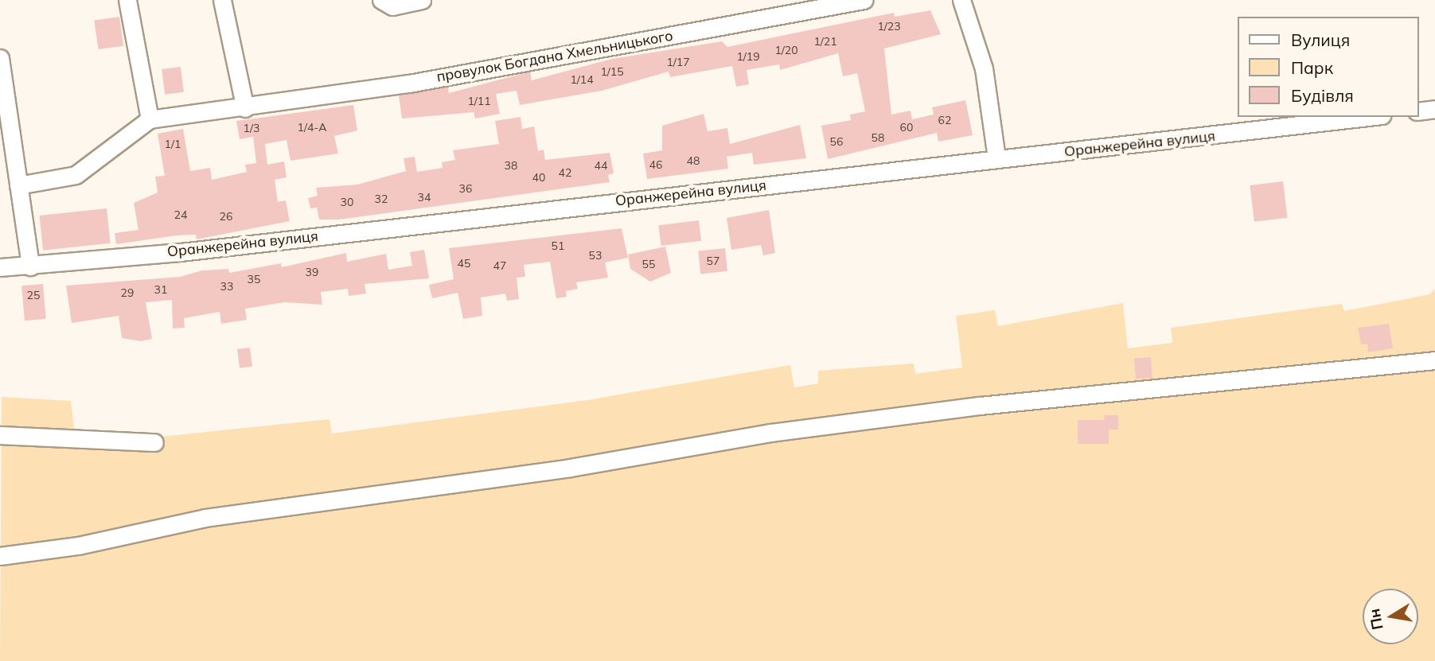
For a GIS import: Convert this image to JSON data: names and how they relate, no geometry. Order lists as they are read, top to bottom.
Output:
{
  "streets": {
    "street": ["провулок Богдана Хмельницького", "Оранжерейна вулиця"]
  },
  "house_numbers": [
    "1/23",
    "1/21",
    "1/20",
    "1/19",
    "1/17",
    "1/15",
    "1/14",
    "1/11",
    "62",
    "1/4-А",
    "60",
    "1/3",
    "58",
    "56",
    "1/1",
    "48",
    "46",
    "38",
    "44",
    "42",
    "40",
    "36",
    "34",
    "32",
    "30",
    "24",
    "26",
    "51",
    "53",
    "57",
    "45",
    "55",
    "47",
    "39",
    "35",
    "33",
    "31",
    "29",
    "25"
  ],
  "legend": ["Вулиця", "Парк", "Будівля"],
  "north": "left"
}
